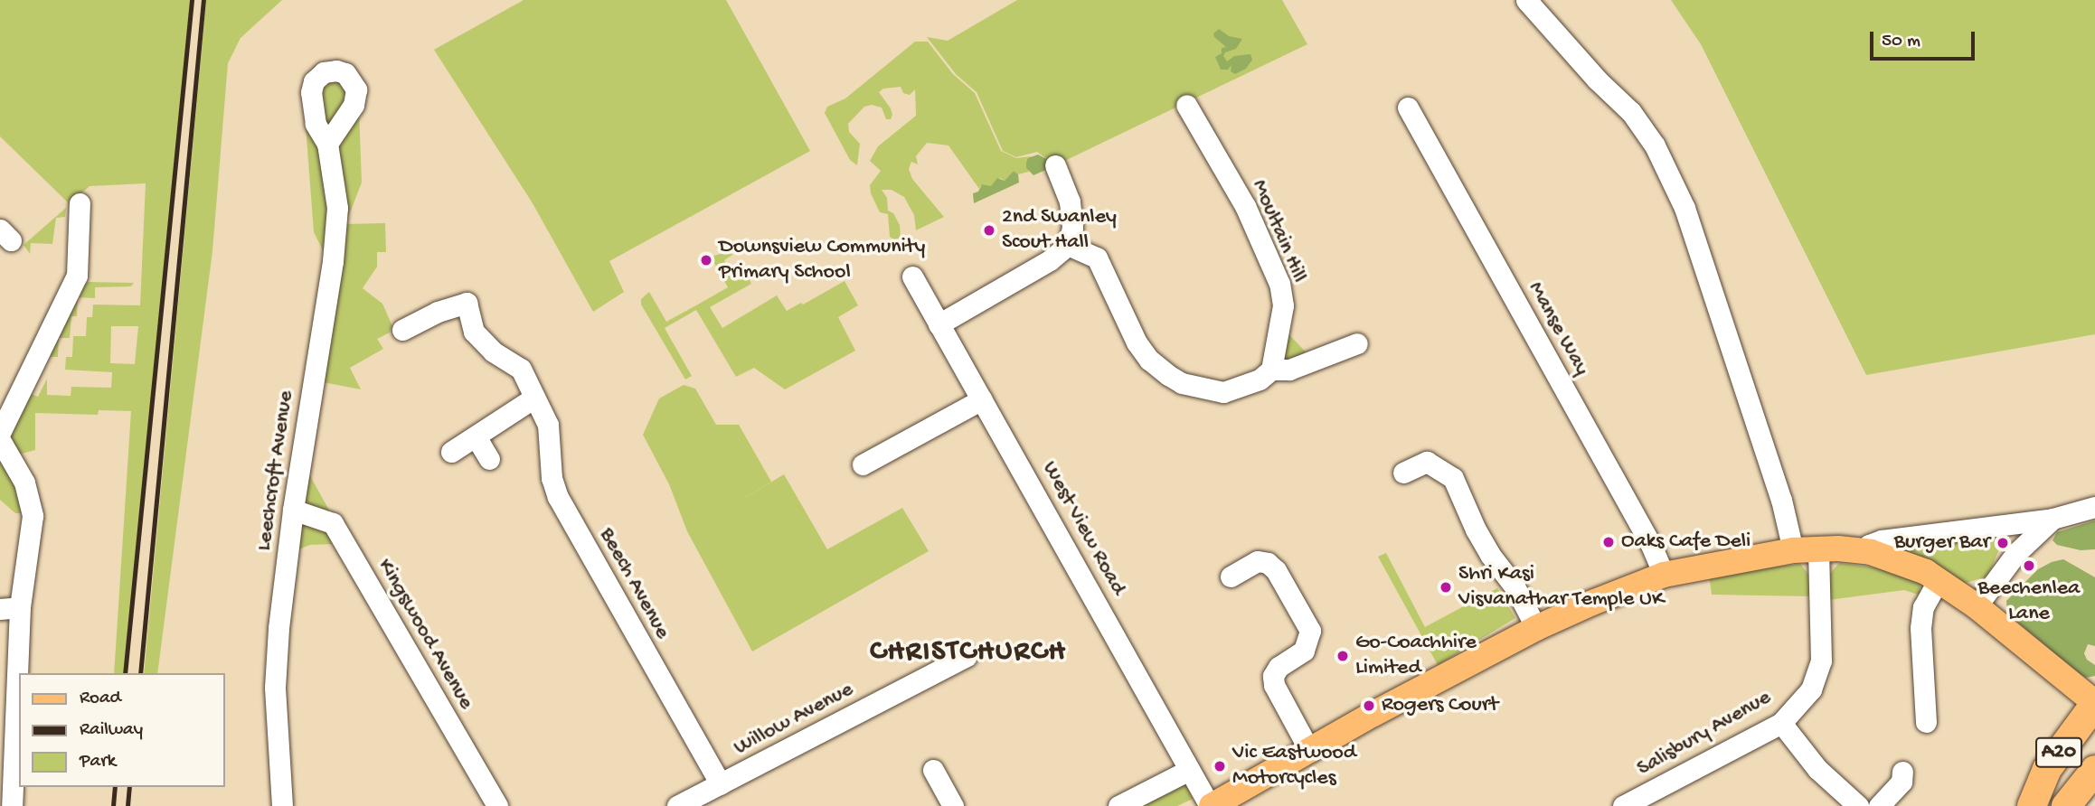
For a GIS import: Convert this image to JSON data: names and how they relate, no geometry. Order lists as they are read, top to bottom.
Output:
{
  "streets": {
    "highway": ["A20"],
    "street": [
      "Moultain Hill",
      "Manse Way",
      "Leechcroft Avenue",
      "West View Road",
      "Beech Avenue",
      "Kingswood Avenue",
      "Willow Avenue",
      "Salisbury Avenue"
    ]
  },
  "crossings": [
    ["Leechcroft Avenue", "Kingswood Avenue"],
    ["Beech Avenue", "Willow Avenue"]
  ],
  "districts": ["CHRISTCHURCH"],
  "places": [
    "2nd Swanley Scout Hall",
    "Downsview Community Primary School",
    "Oaks Cafe Deli",
    "Burger Bar",
    "Beechenlea Lane",
    "Shri Kasi Visvanathar Temple UK",
    "Go-Coachhire Limited",
    "Rogers Court",
    "Vic Eastwood Motorcycles"
  ],
  "legend": ["Road", "Railway", "Park"],
  "scale_bar": "50 m"
}
